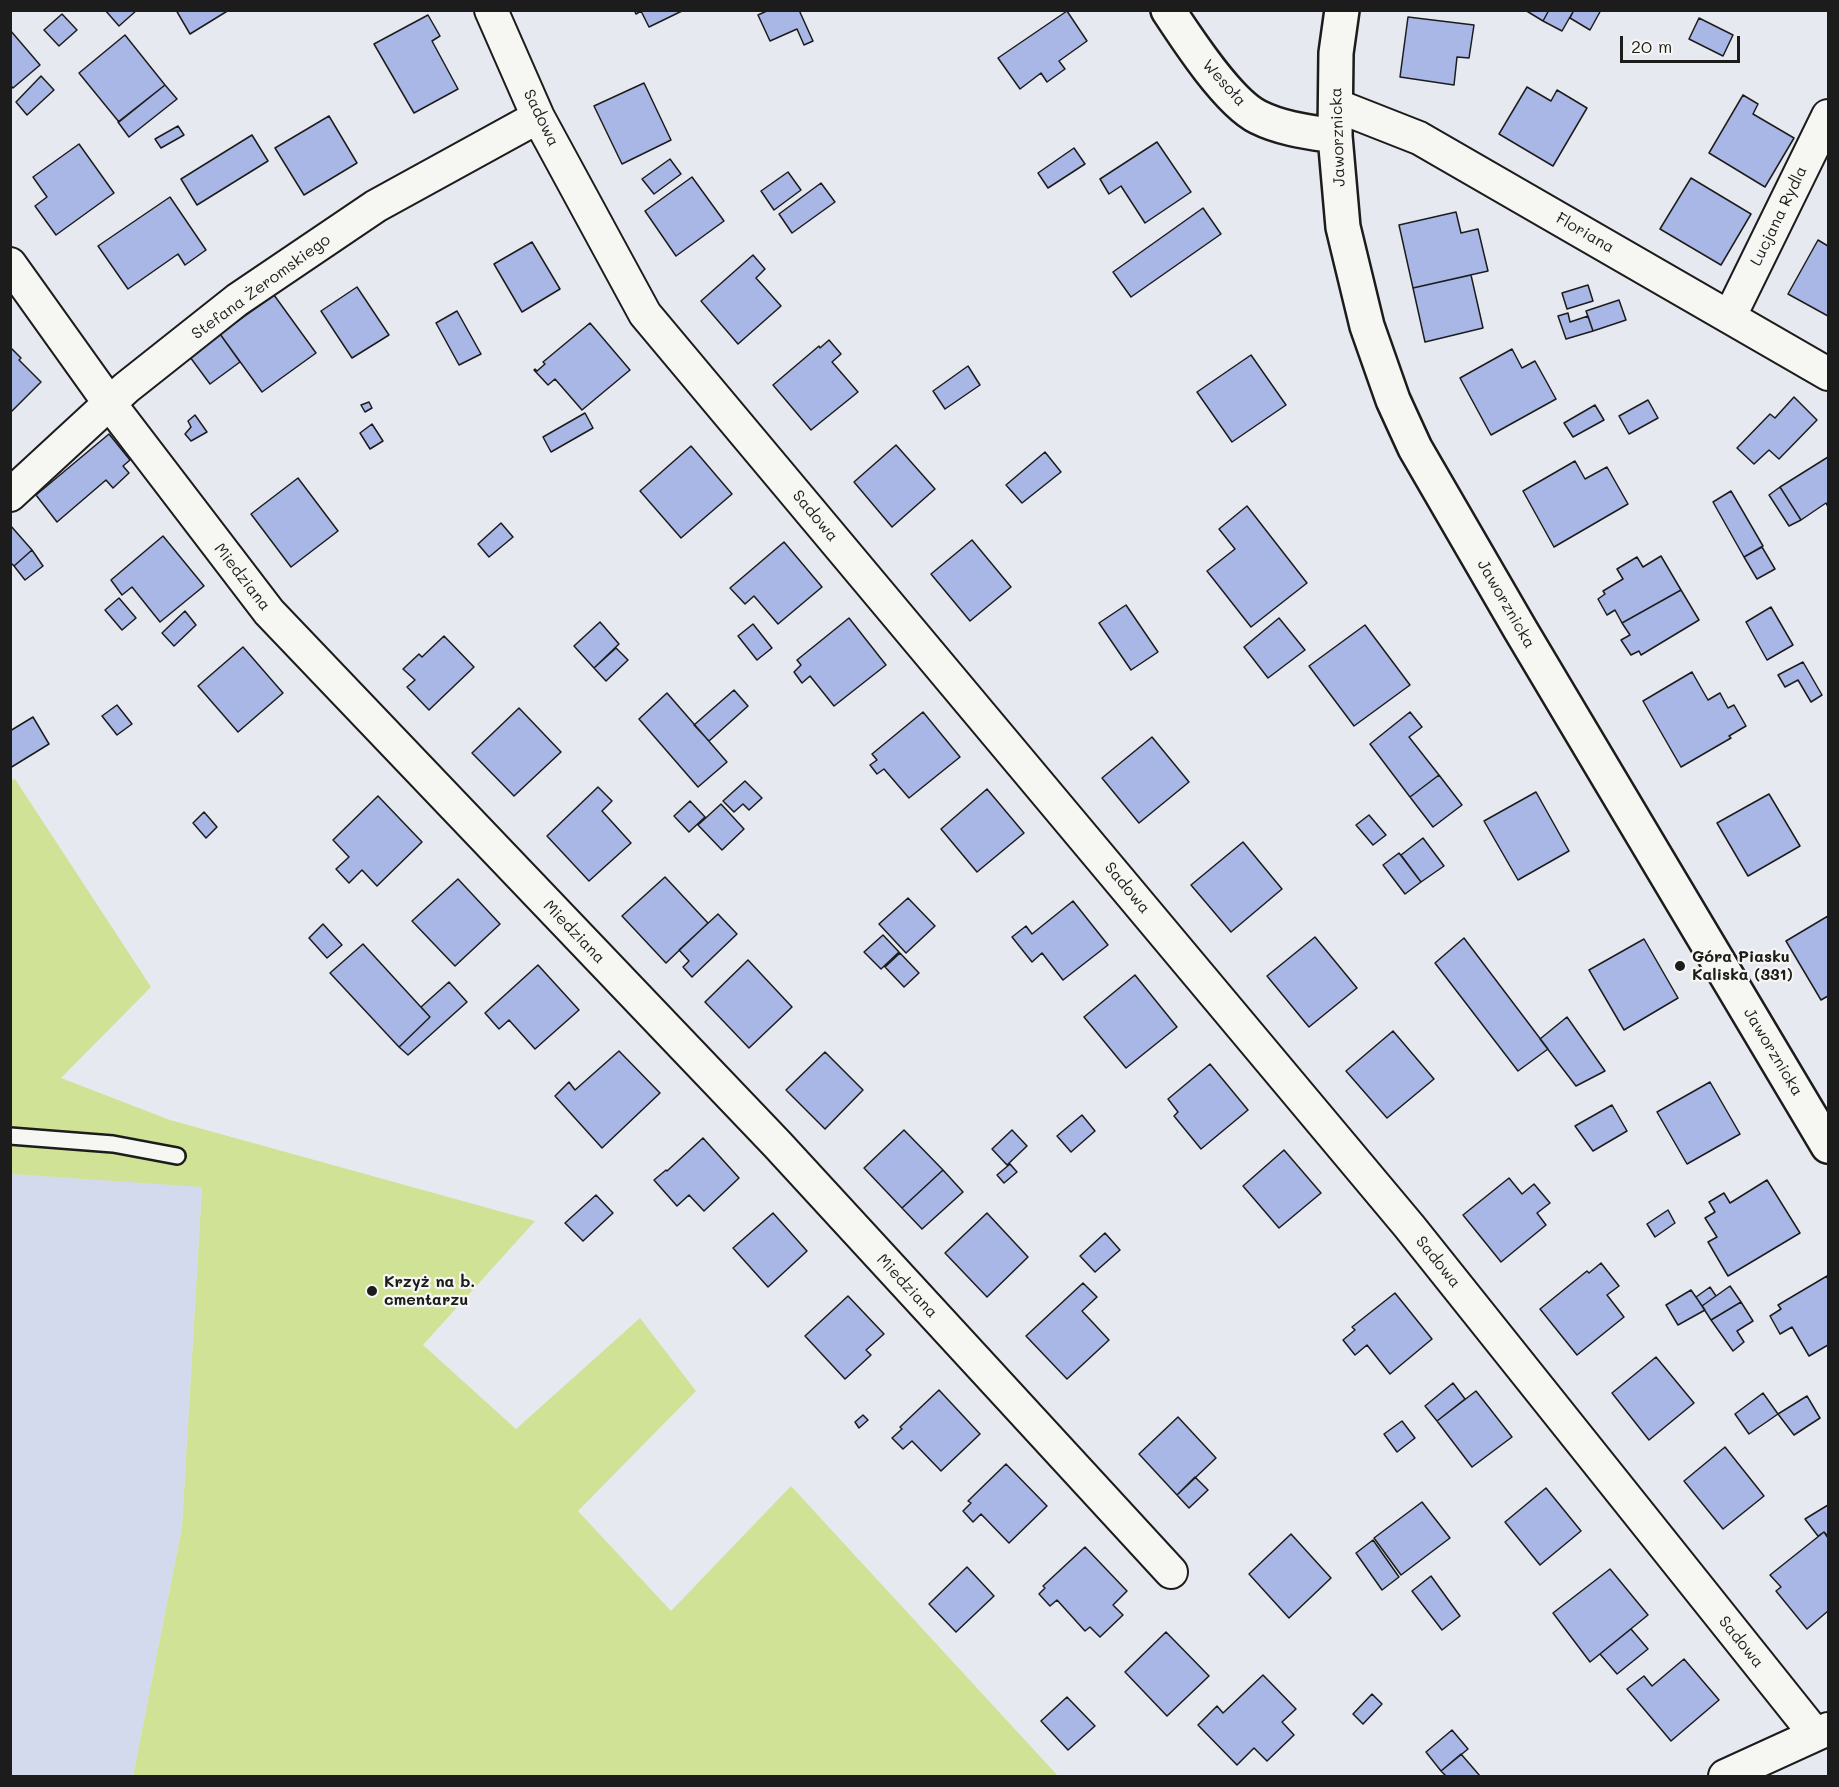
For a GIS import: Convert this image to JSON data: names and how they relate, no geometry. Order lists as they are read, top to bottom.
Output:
{
  "streets": {
    "street": [
      "Wesoła",
      "Sadowa",
      "Jaworznicka",
      "Lucjana Rydla",
      "Floriana",
      "Stefana Żeromskiego",
      "Miedziana"
    ]
  },
  "crossings": [
    ["Wesoła", "Jaworznicka"],
    ["Wesoła", "Floriana"],
    ["Sadowa", "Stefana Żeromskiego"],
    ["Jaworznicka", "Floriana"],
    ["Lucjana Rydla", "Floriana"],
    ["Stefana Żeromskiego", "Miedziana"]
  ],
  "places": ["Góra Piasku Kaliska (331)", "Krzyż na b. cmentarzu"],
  "scale_bar": "20 m"
}
